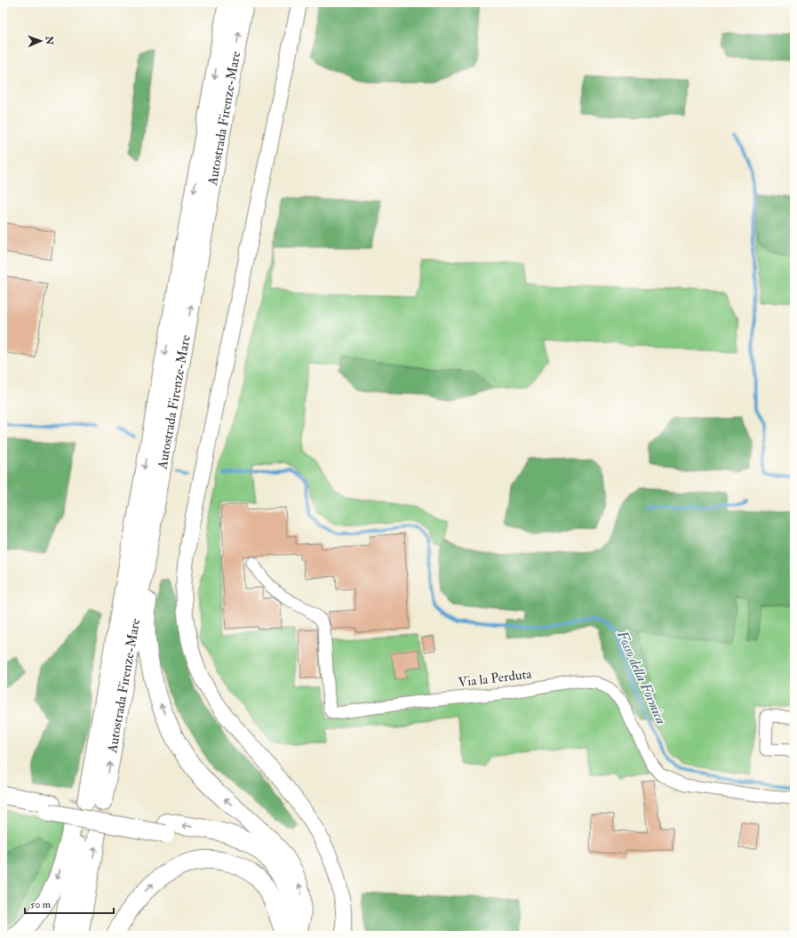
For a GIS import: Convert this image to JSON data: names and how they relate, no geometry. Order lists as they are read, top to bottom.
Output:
{
  "streets": {
    "highway": ["Autostrada Firenze-Mare"],
    "street": ["Via la Perduta"]
  },
  "water": ["Fosso della Formica"],
  "scale_bar": "50 m",
  "north": "right"
}
